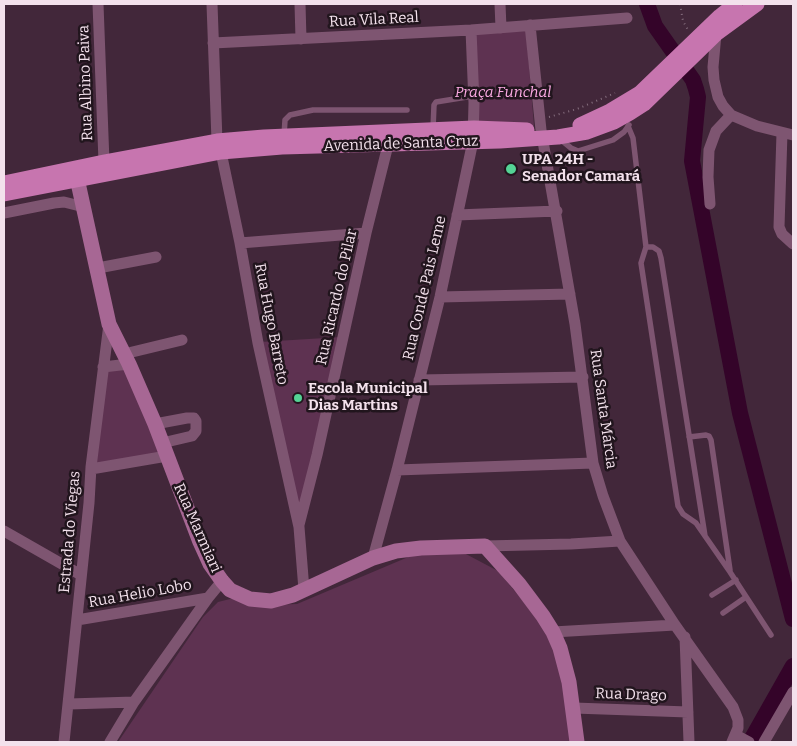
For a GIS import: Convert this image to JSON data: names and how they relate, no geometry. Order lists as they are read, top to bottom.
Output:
{
  "streets": {
    "main road": ["Avenida de Santa Cruz"],
    "street": [
      "Rua Vila Real",
      "Rua Albino Paiva",
      "Rua Conde Pais Leme",
      "Rua Ricardo do Pilar",
      "Rua Hugo Barreto",
      "Rua Santa Márcia",
      "Rua Marmiari",
      "Estrada do Viegas",
      "Rua Helio Lobo",
      "Rua Drago"
    ]
  },
  "crossings": [
    ["Rua Vila Real", "Rua Hugo Barreto"],
    ["Rua Albino Paiva", "Avenida de Santa Cruz"],
    ["Avenida de Santa Cruz", "Rua Conde Pais Leme"],
    ["Avenida de Santa Cruz", "Rua Ricardo do Pilar"],
    ["Avenida de Santa Cruz", "Rua Hugo Barreto"],
    ["Avenida de Santa Cruz", "Rua Santa Márcia"],
    ["Avenida de Santa Cruz", "Rua Marmiari"],
    ["Rua Conde Pais Leme", "Rua Marmiari"],
    ["Rua Ricardo do Pilar", "Rua Hugo Barreto"],
    ["Rua Hugo Barreto", "Rua Marmiari"],
    ["Rua Marmiari", "Estrada do Viegas"],
    ["Estrada do Viegas", "Rua Helio Lobo"]
  ],
  "parks": ["Praça Funchal"],
  "places": ["UPA 24H - Senador Camará", "Escola Municipal Dias Martins"]
}
